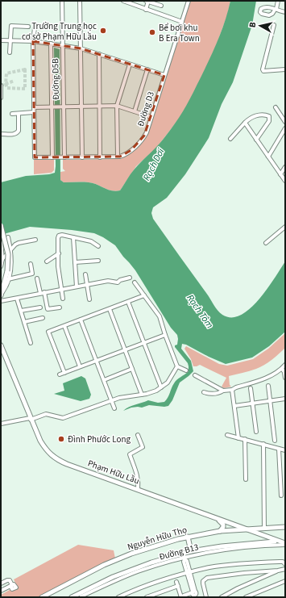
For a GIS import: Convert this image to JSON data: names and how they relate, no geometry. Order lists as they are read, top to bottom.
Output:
{
  "streets": {
    "main road": ["Phạm Hữu Lầu", "Nguyễn Hữu Thọ"],
    "street": ["Đường D5B", "Đường D3", "Đường B13"]
  },
  "crossings": [
    ["Đường D5B", "Đường D3"],
    ["Phạm Hữu Lầu", "Nguyễn Hữu Thọ"]
  ],
  "water": ["Rạch Dơi", "Rạch Tôm"],
  "places": ["Trường Trung học cơ sở Phạm Hữu Lầu", "Bể bơi khu B Era Town", "Đình Phước Long"],
  "north": "left"
}
